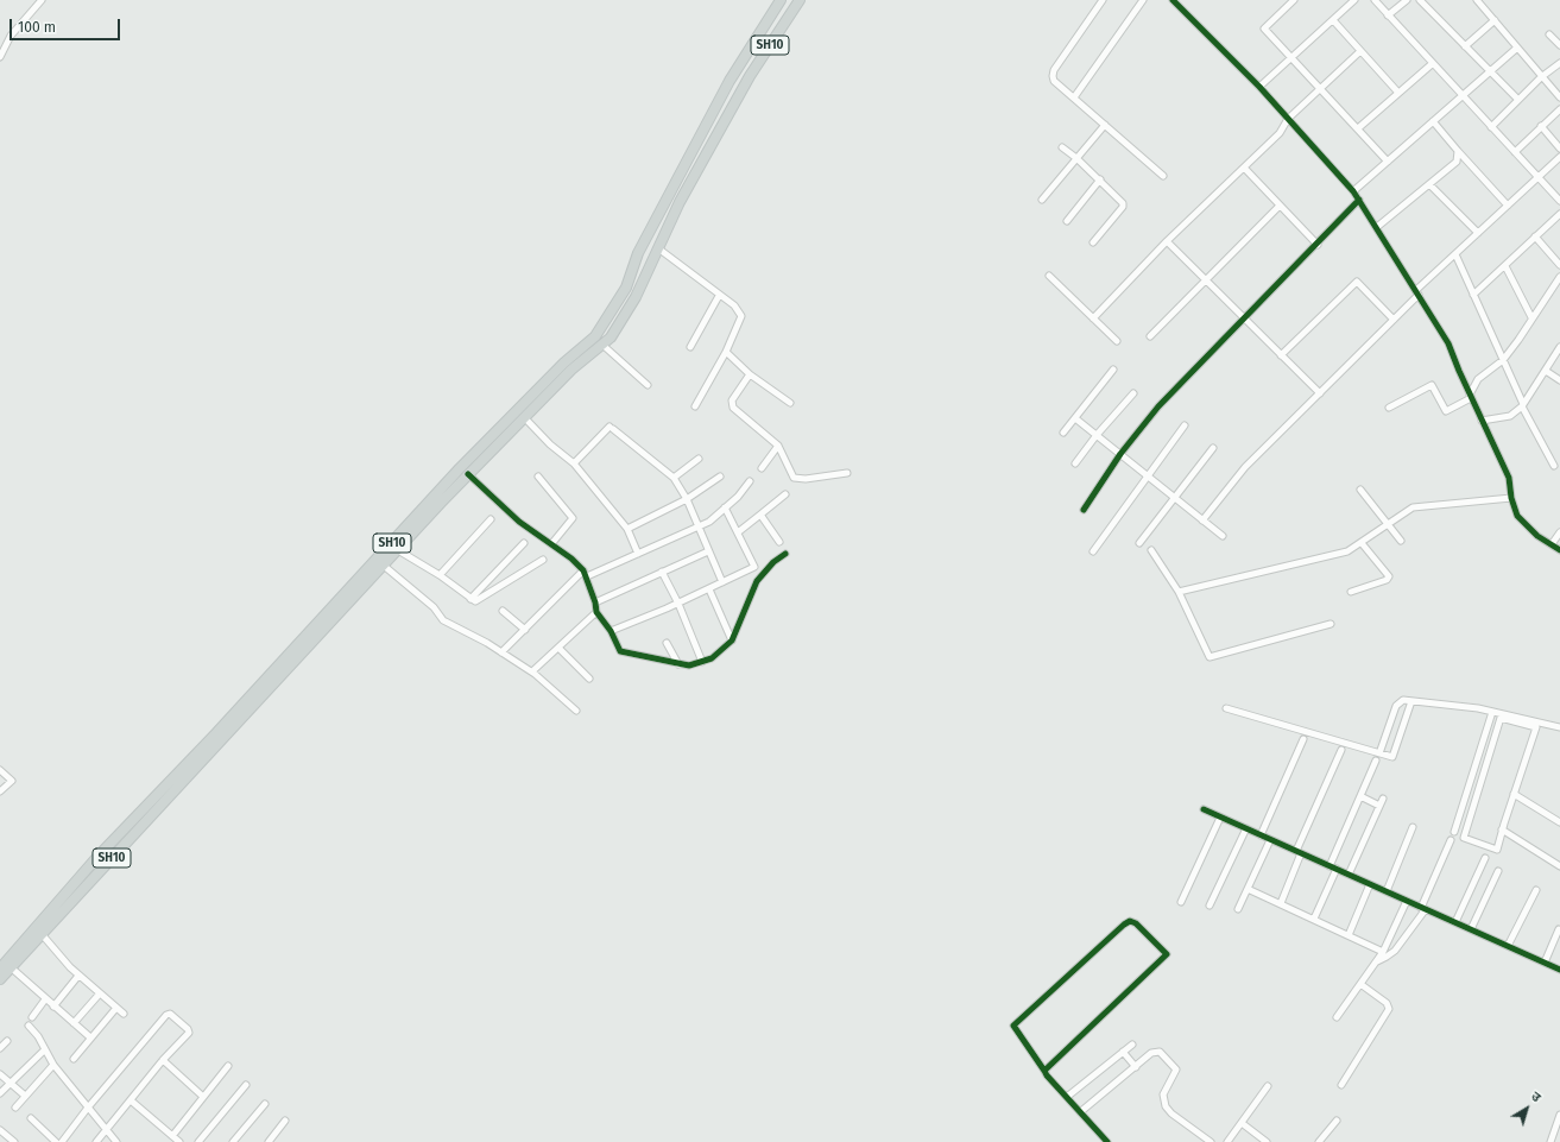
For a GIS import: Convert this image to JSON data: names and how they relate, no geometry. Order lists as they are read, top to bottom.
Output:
{
  "streets": {
    "main road": ["SH10"]
  },
  "scale_bar": "100 m",
  "north": "top right"
}
